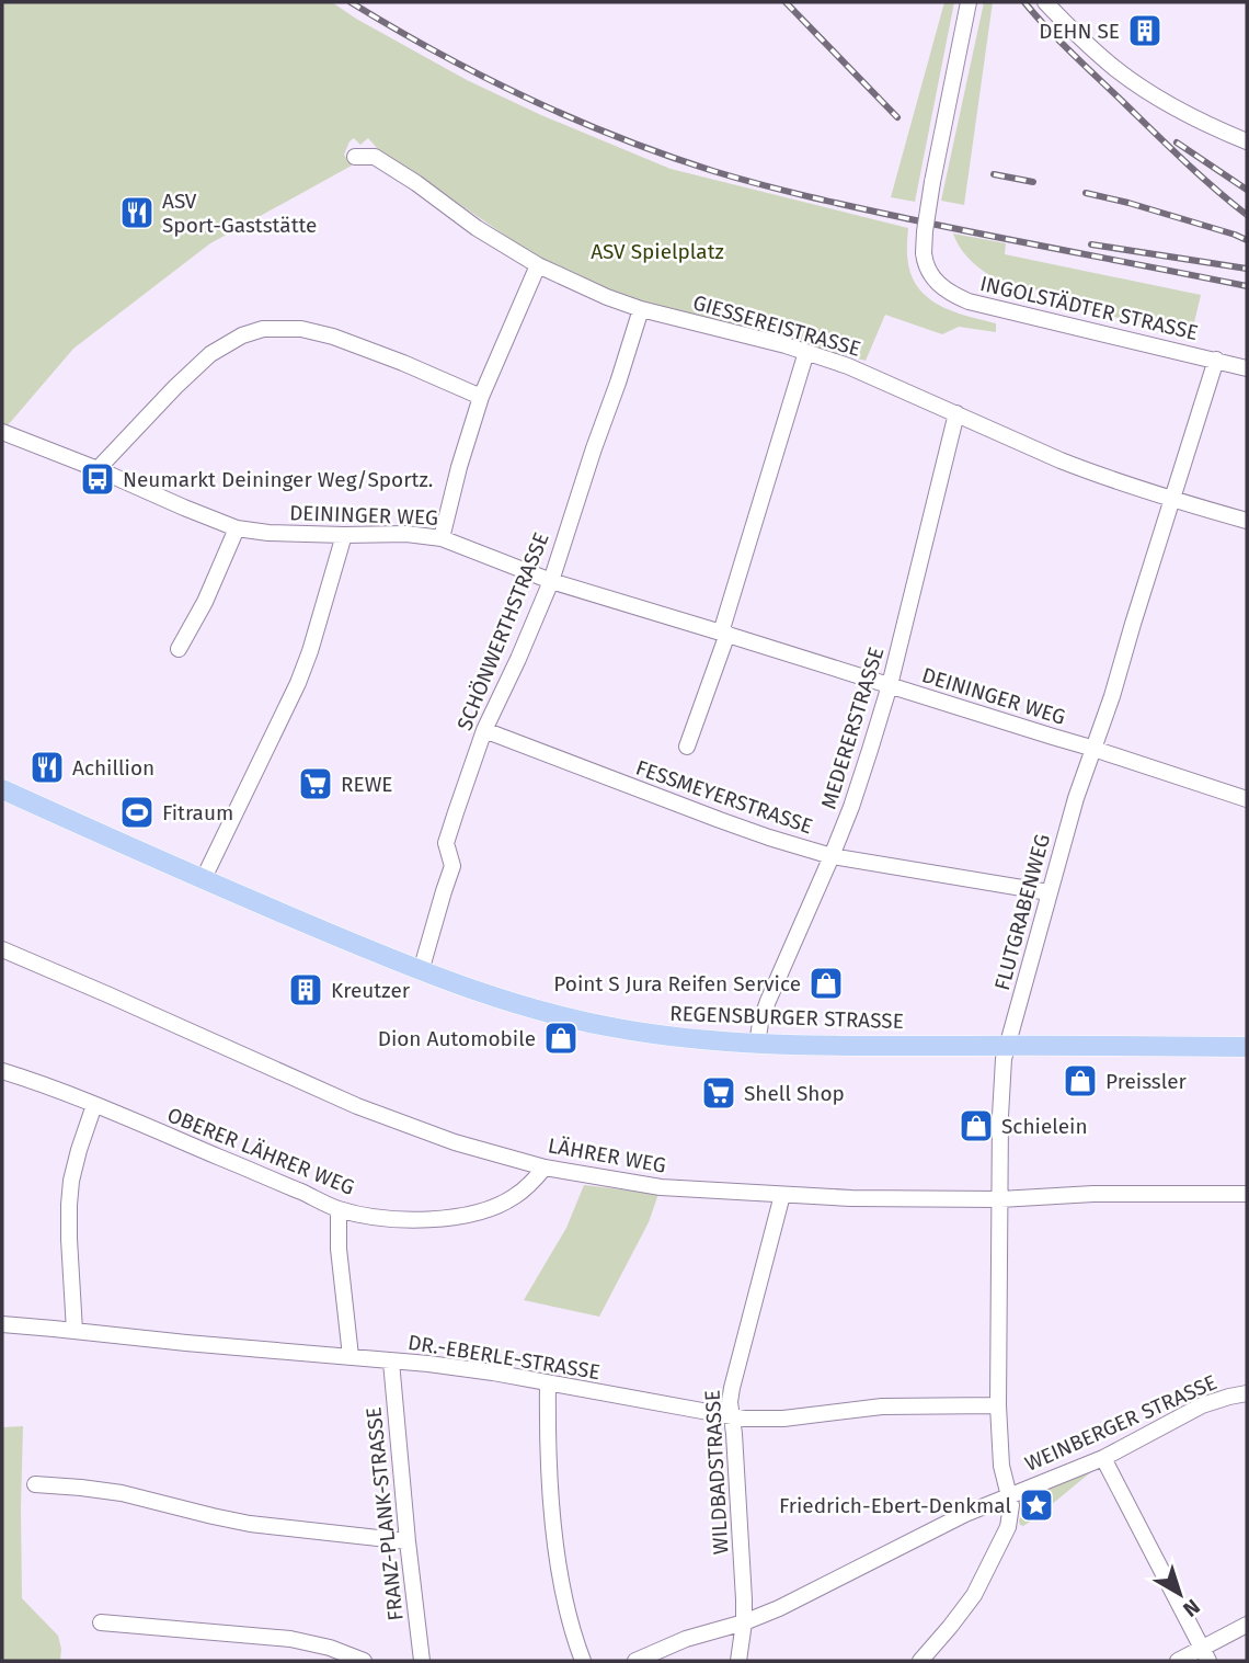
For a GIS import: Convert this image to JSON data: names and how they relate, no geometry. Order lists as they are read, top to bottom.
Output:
{
  "streets": {
    "main road": ["REGENSBURGER STRASSE"],
    "street": [
      "INGOLSTÄDTER STRASSE",
      "GIESSEREISTRASSE",
      "DEININGER WEG",
      "SCHÖNWERTHSTRASSE",
      "MEDERERSTRASSE",
      "FESSMEYERSTRASSE",
      "FLUTGRABENWEG",
      "OBERER LÄHRER WEG",
      "LÄHRER WEG",
      "DR.-EBERLE-STRASSE",
      "WEINBERGER STRASSE",
      "WILDBADSTRASSE",
      "FRANZ-PLANK-STRASSE"
    ]
  },
  "crossings": [
    ["INGOLSTÄDTER STRASSE", "FLUTGRABENWEG"],
    ["GIESSEREISTRASSE", "SCHÖNWERTHSTRASSE"],
    ["GIESSEREISTRASSE", "MEDERERSTRASSE"],
    ["GIESSEREISTRASSE", "FLUTGRABENWEG"],
    ["DEININGER WEG", "SCHÖNWERTHSTRASSE"],
    ["DEININGER WEG", "MEDERERSTRASSE"],
    ["DEININGER WEG", "FLUTGRABENWEG"],
    ["SCHÖNWERTHSTRASSE", "FESSMEYERSTRASSE"],
    ["SCHÖNWERTHSTRASSE", "REGENSBURGER STRASSE"],
    ["MEDERERSTRASSE", "FESSMEYERSTRASSE"],
    ["MEDERERSTRASSE", "REGENSBURGER STRASSE"],
    ["FESSMEYERSTRASSE", "FLUTGRABENWEG"],
    ["FLUTGRABENWEG", "REGENSBURGER STRASSE"],
    ["FLUTGRABENWEG", "LÄHRER WEG"],
    ["FLUTGRABENWEG", "DR.-EBERLE-STRASSE"],
    ["FLUTGRABENWEG", "WEINBERGER STRASSE"],
    ["OBERER LÄHRER WEG", "LÄHRER WEG"],
    ["LÄHRER WEG", "WILDBADSTRASSE"],
    ["DR.-EBERLE-STRASSE", "WILDBADSTRASSE"],
    ["DR.-EBERLE-STRASSE", "FRANZ-PLANK-STRASSE"],
    ["WEINBERGER STRASSE", "WILDBADSTRASSE"]
  ],
  "parks": ["ASV Spielplatz"],
  "places": {
    "building": ["DEHN SE", "Kreutzer"],
    "restaurant": ["ASV Sport-Gaststätte", "Achillion"],
    "bus stop": ["Neumarkt Deininger Weg/Sportz."],
    "supermarket": ["REWE", "Shell Shop"],
    "sports": ["Fitraum"],
    "shop": [
      "Point S Jura Reifen Service",
      "Dion Automobile",
      "Preissler",
      "Schielein"
    ],
    "place": ["Friedrich-Ebert-Denkmal"]
  },
  "north": "bottom right"
}
